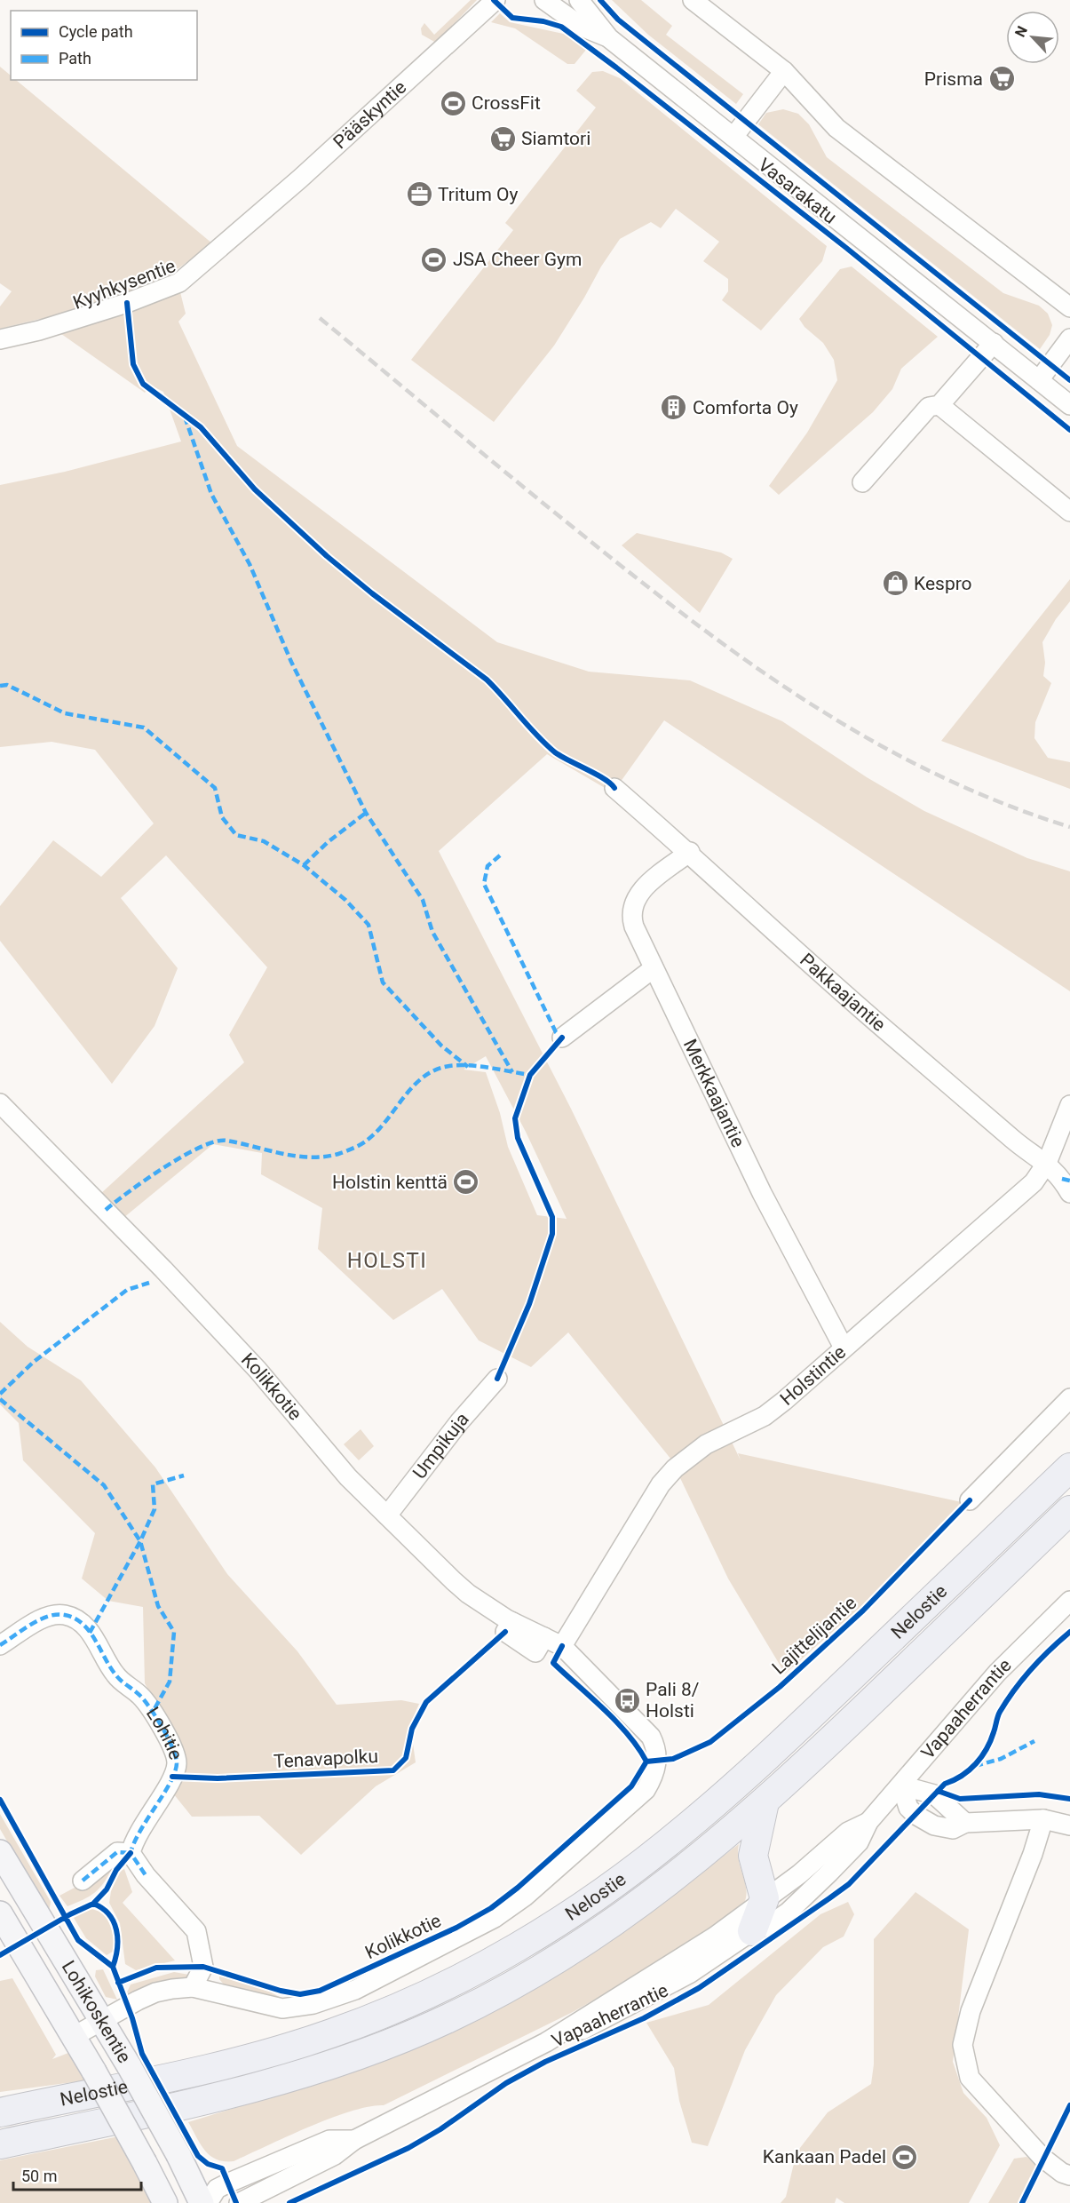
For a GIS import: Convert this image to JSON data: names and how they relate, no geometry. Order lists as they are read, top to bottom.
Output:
{
  "streets": {
    "highway": ["Nelostie"],
    "main road": ["Lohikoskentie"],
    "street": [
      "Pääskyntie",
      "Vasarakatu",
      "Kyyhkysentie",
      "Pakkaajantie",
      "Merkkaajantie",
      "Holstintie",
      "Kolikkotie",
      "Umpikuja",
      "Vapaaherrantie",
      "Lohitie"
    ],
    "cycle path": ["Lajittelijantie", "Tenavapolku"]
  },
  "crossings": [
    ["Pääskyntie", "Kyyhkysentie"],
    ["Pakkaajantie", "Merkkaajantie"],
    ["Pakkaajantie", "Holstintie"],
    ["Merkkaajantie", "Holstintie"],
    ["Holstintie", "Kolikkotie"],
    ["Kolikkotie", "Umpikuja"],
    ["Kolikkotie", "Lohikoskentie"]
  ],
  "districts": ["HOLSTI"],
  "places": {
    "supermarket": ["Prisma", "Siamtori"],
    "sports": [
      "CrossFit",
      "JSA Cheer Gym",
      "Holstin kenttä",
      "Kankaan Padel"
    ],
    "office": ["Tritum Oy"],
    "building": ["Comforta Oy"],
    "shop": ["Kespro"],
    "bus stop": ["Pali 8/ Holsti"]
  },
  "legend": ["Cycle path", "Path"],
  "scale_bar": "50 m",
  "north": "top left"
}
